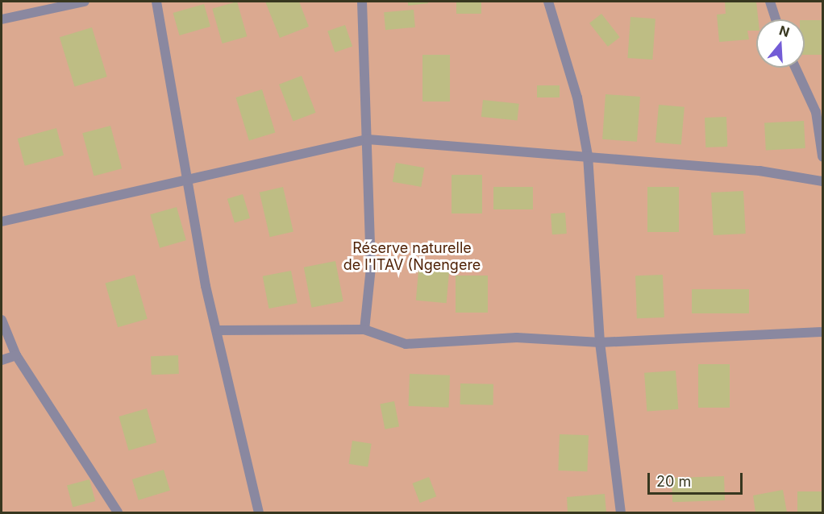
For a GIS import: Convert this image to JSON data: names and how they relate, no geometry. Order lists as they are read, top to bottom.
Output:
{
  "parks": ["Réserve naturelle de l'ITAV (Ngengere"],
  "scale_bar": "20 m",
  "north": "top"
}
